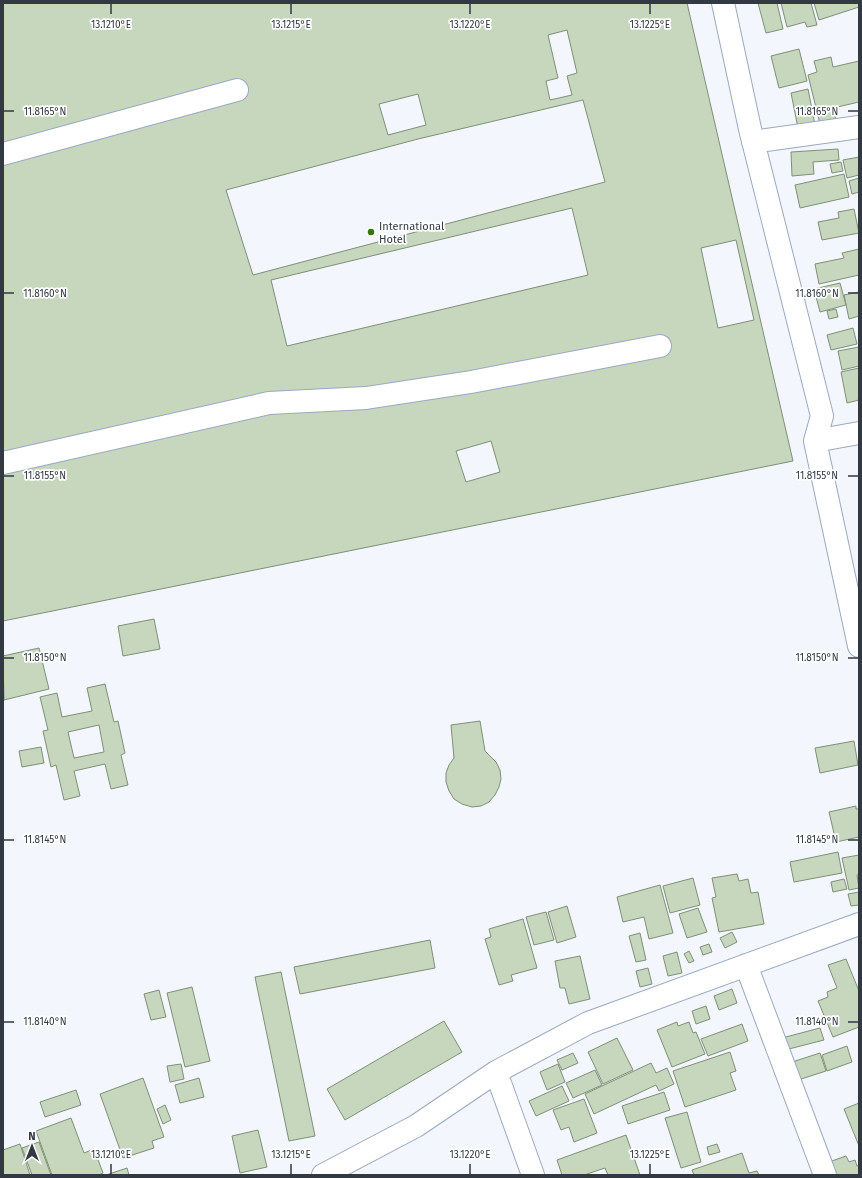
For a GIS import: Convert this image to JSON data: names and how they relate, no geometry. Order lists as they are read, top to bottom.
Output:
{
  "places": ["International Hotel"],
  "north": "top",
  "coordinates": [
    "13.1210°E",
    "13.1215°E",
    "13.1220°E",
    "13.1225°E",
    "11.8165°N",
    "11.8160°N",
    "11.8155°N",
    "11.8150°N",
    "11.8145°N",
    "11.8140°N"
  ]
}
